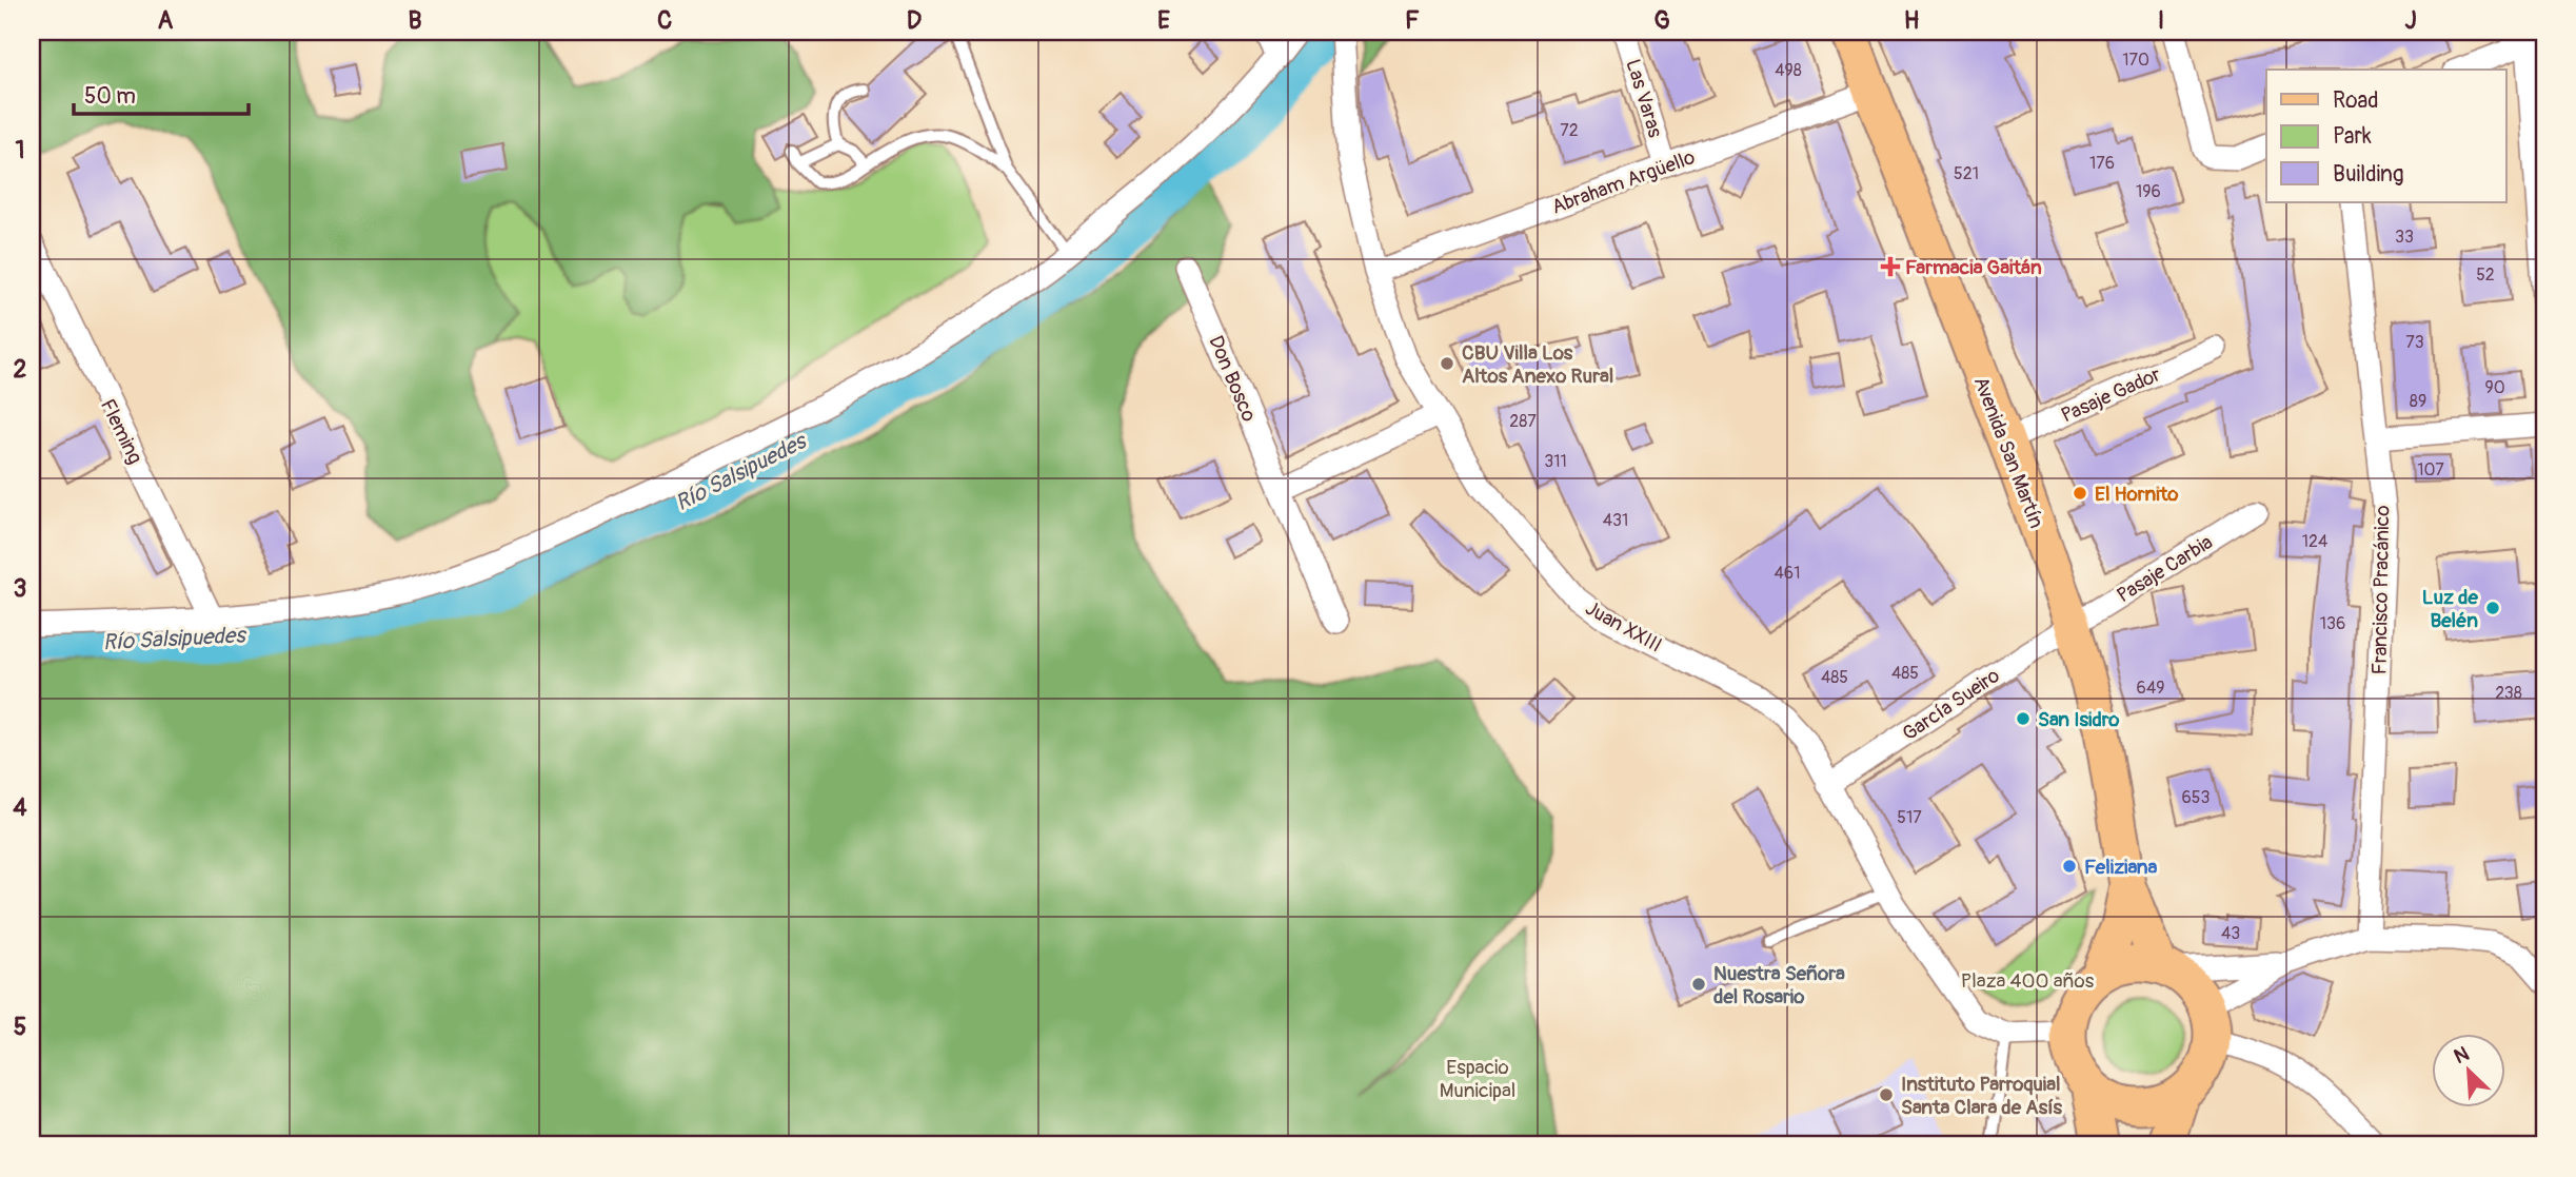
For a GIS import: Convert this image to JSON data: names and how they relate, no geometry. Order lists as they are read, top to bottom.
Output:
{
  "streets": {
    "main road": ["Avenida San Martín"],
    "street": [
      "Las Varas",
      "Abraham Argüello",
      "Don Bosco",
      "Pasaje Gador",
      "Fleming",
      "Pasaje Carbia",
      "Francisco Pracánico",
      "Juan XXIII",
      "García Sueiro"
    ]
  },
  "crossings": [
    ["Las Varas", "Abraham Argüello"],
    ["Abraham Argüello", "Avenida San Martín"],
    ["Abraham Argüello", "Juan XXIII"],
    ["Pasaje Gador", "Avenida San Martín"],
    ["Avenida San Martín", "Pasaje Carbia"],
    ["Avenida San Martín", "Juan XXIII"],
    ["Avenida San Martín", "García Sueiro"],
    ["Pasaje Carbia", "García Sueiro"],
    ["Juan XXIII", "García Sueiro"]
  ],
  "water": ["Río Salsipuedes"],
  "parks": ["Plaza 400 años", "Espacio Municipal"],
  "places": {
    "health": ["Farmacia Gaitán"],
    "other": [
      "CBU Villa Los Altos Anexo Rural",
      "El Hornito",
      "Luz de Belén",
      "San Isidro",
      "Feliziana",
      "Nuestra Señora del Rosario",
      "Instituto Parroquial Santa Clara de Asís"
    ]
  },
  "house_numbers": [
    "170",
    "498",
    "72",
    "176",
    "521",
    "196",
    "33",
    "52",
    "73",
    "90",
    "89",
    "287",
    "311",
    "107",
    "431",
    "124",
    "461",
    "136",
    "485",
    "485",
    "649",
    "238",
    "653",
    "517",
    "43"
  ],
  "legend": ["Road", "Park", "Building"],
  "scale_bar": "50 m",
  "north": "top left",
  "grid": {
    "columns": [
      "A",
      "B",
      "C",
      "D",
      "E",
      "F",
      "G",
      "H",
      "I",
      "J"
    ],
    "rows": [
      "1",
      "2",
      "3",
      "4",
      "5"
    ]
  }
}
